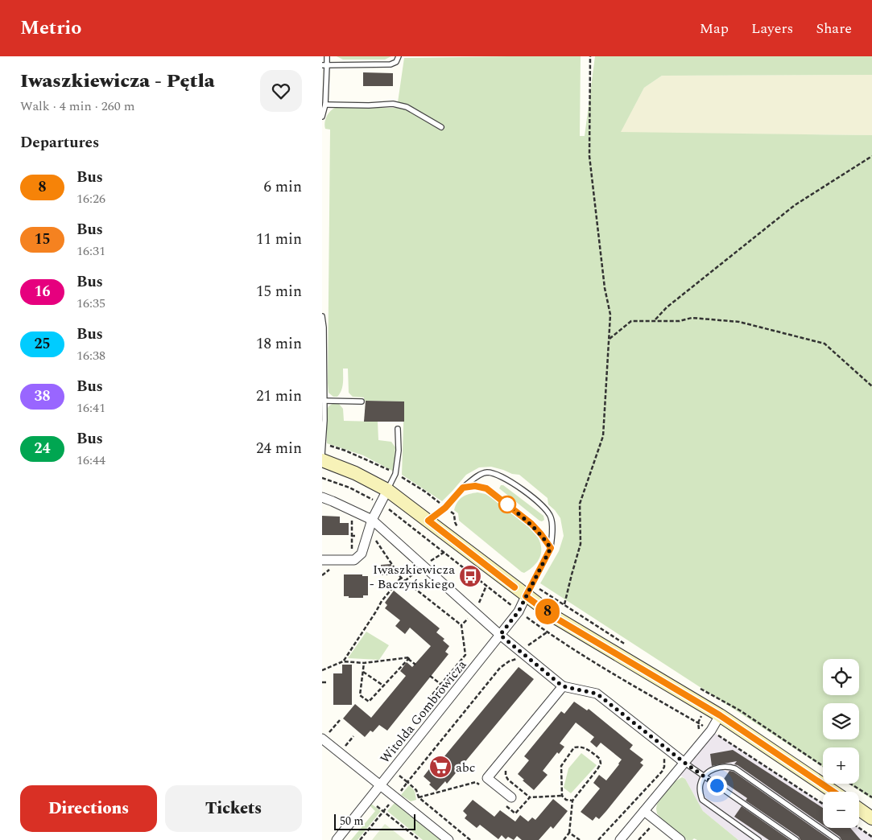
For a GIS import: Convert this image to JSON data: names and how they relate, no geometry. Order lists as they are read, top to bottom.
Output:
{
  "streets": {
    "street": ["Witolda Gombrowicza"]
  },
  "places": {
    "bus stop": ["Iwaszkiewicza - Baczyńskiego"],
    "supermarket": ["abc"]
  },
  "lines": ["bus line 8"],
  "scale_bar": "50 m",
  "page": {
    "header": "Metrio",
    "nav": ["Map", "Layers", "Share"],
    "heading": [
      ["Iwaszkiewicza - Pętla", "Walk · 4 min · 260 m"],
      "Departures"
    ],
    "on_map": "8",
    "list": [
      {
        "mark": "8",
        "name": "Bus",
        "note": "16:26",
        "value": "6 min"
      },
      {
        "mark": "15",
        "name": "Bus",
        "note": "16:31",
        "value": "11 min"
      },
      {
        "mark": "16",
        "name": "Bus",
        "note": "16:35",
        "value": "15 min"
      },
      {
        "mark": "25",
        "name": "Bus",
        "note": "16:38",
        "value": "18 min"
      },
      {
        "mark": "38",
        "name": "Bus",
        "note": "16:41",
        "value": "21 min"
      },
      {
        "mark": "24",
        "name": "Bus",
        "note": "16:44",
        "value": "24 min"
      }
    ],
    "map_buttons": ["+", "−"],
    "buttons": ["Directions", "Tickets"],
    "scale": "50 m"
  }
}
